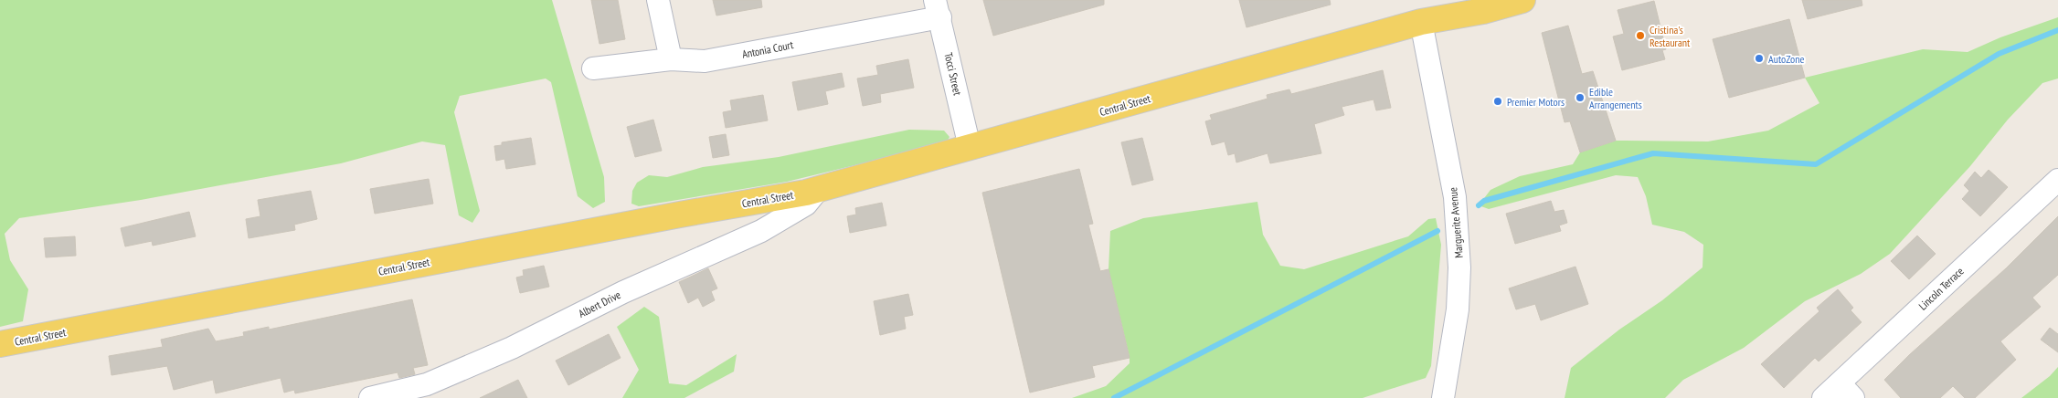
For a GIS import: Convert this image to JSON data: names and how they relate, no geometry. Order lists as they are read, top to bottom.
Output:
{
  "streets": {
    "main road": ["Central Street"],
    "street": [
      "Antonia Court",
      "Tocci Street",
      "Marguerite Avenue",
      "Lincoln Terrace",
      "Albert Drive"
    ]
  },
  "crossings": [
    ["Antonia Court", "Tocci Street"],
    ["Tocci Street", "Central Street"],
    ["Central Street", "Marguerite Avenue"],
    ["Central Street", "Albert Drive"]
  ],
  "places": [
    "Cristina's Restaurant",
    "AutoZone",
    "Edible Arrangements",
    "Premier Motors"
  ]
}
